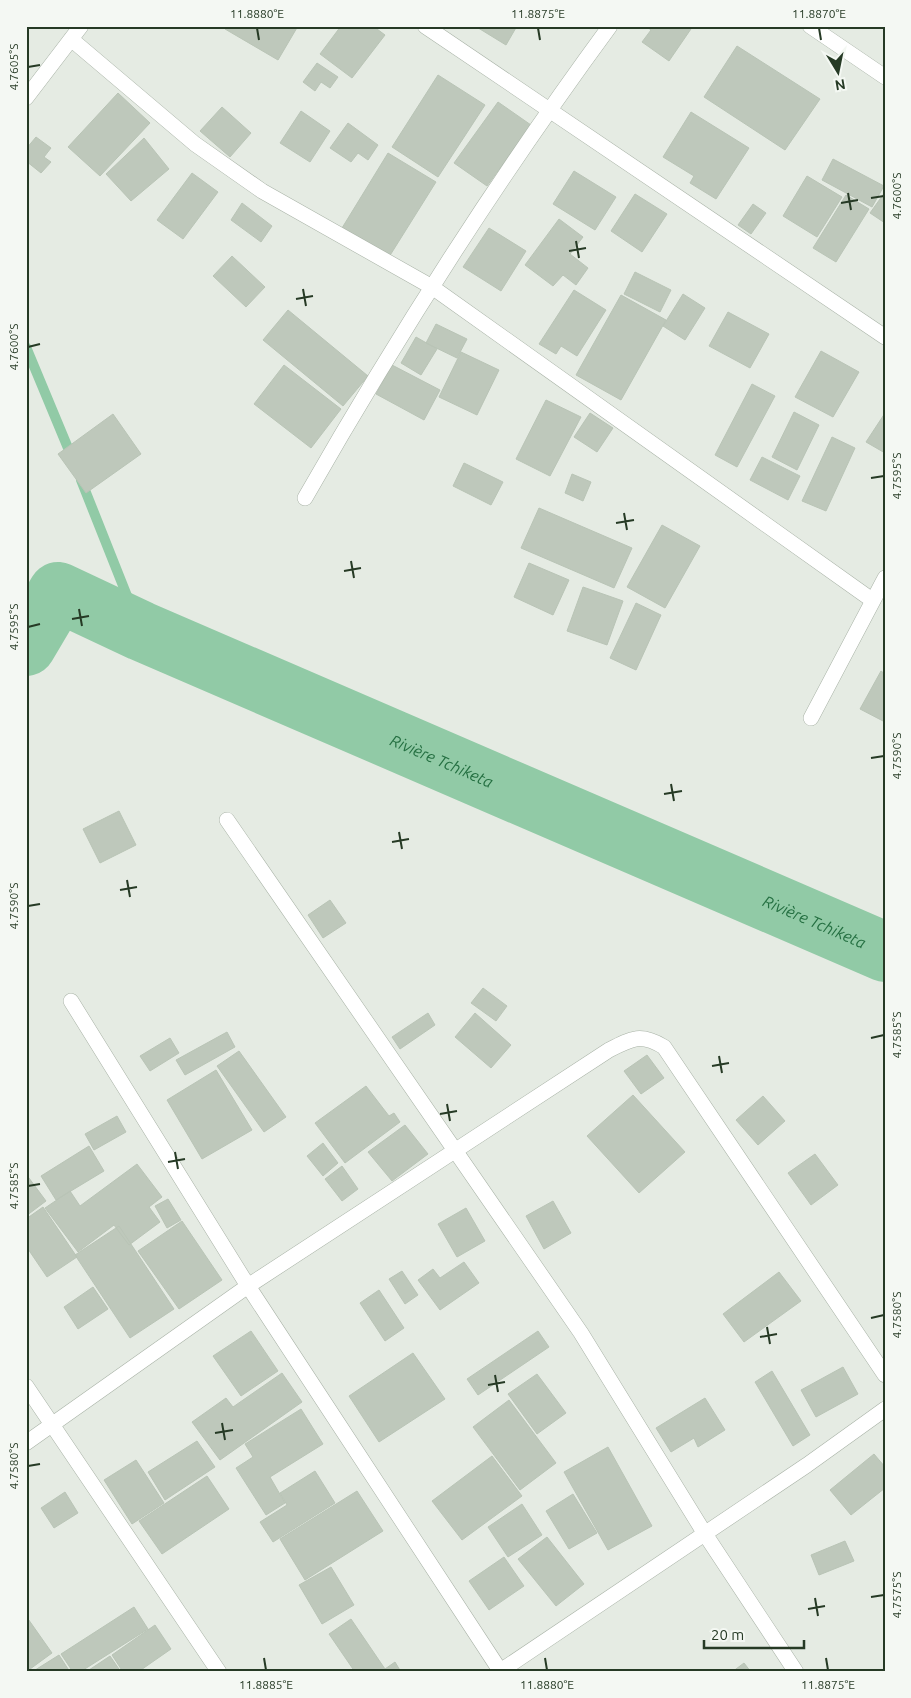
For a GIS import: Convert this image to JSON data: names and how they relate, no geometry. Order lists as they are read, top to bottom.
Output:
{
  "water": ["Rivière Tchiketa"],
  "scale_bar": "20 m",
  "north": "bottom",
  "coordinates": [
    "11.8880°E",
    "11.8875°E",
    "11.8870°E",
    "4.7605°S",
    "4.7600°S",
    "4.7595°S",
    "4.7590°S",
    "4.7585°S",
    "4.7580°S",
    "4.7575°S",
    "11.8885°E"
  ]
}
